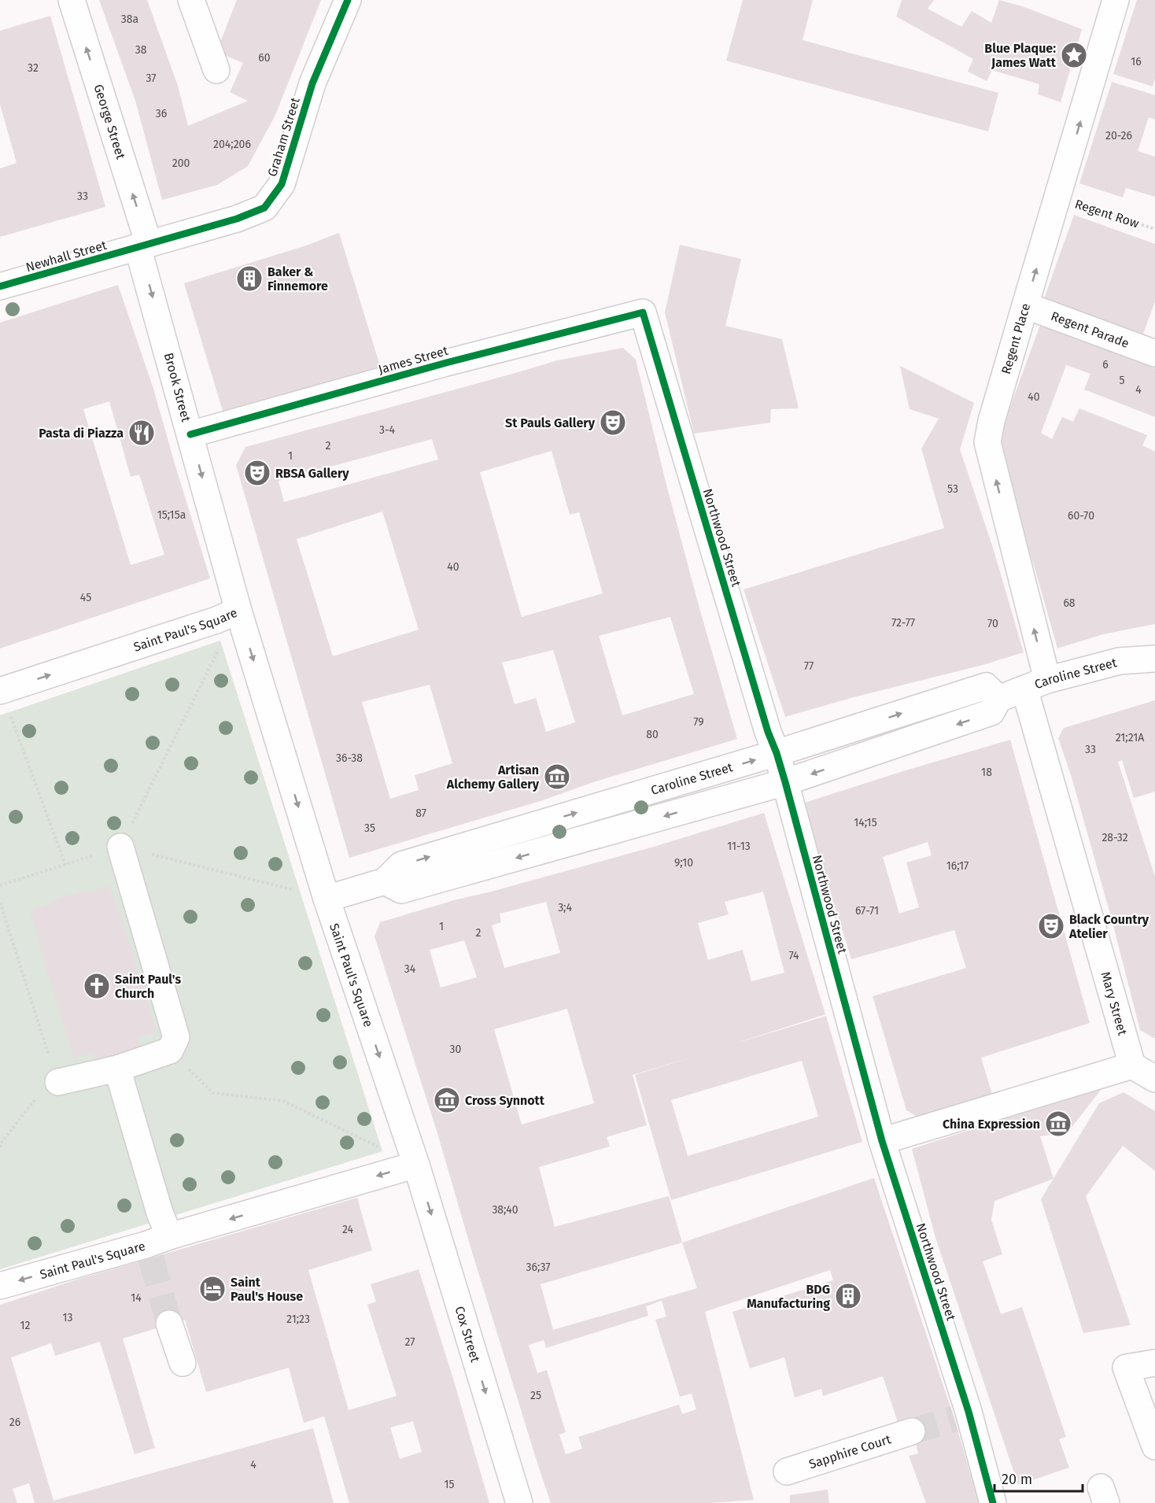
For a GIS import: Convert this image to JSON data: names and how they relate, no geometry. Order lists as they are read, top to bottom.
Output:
{
  "streets": {
    "street": [
      "George Street",
      "Graham Street",
      "Newhall Street",
      "Regent Parade",
      "Regent Place",
      "James Street",
      "Brook Street",
      "Northwood Street",
      "Saint Paul's Square",
      "Caroline Street",
      "Mary Street",
      "Cox Street",
      "Sapphire Court"
    ],
    "path": ["Regent Row"]
  },
  "crossings": [
    ["George Street", "Graham Street"],
    ["George Street", "Newhall Street"],
    ["George Street", "Brook Street"],
    ["Graham Street", "Newhall Street"],
    ["Graham Street", "Brook Street"],
    ["Regent Row", "Regent Place"],
    ["Newhall Street", "Brook Street"],
    ["Regent Parade", "Regent Place"],
    ["Regent Place", "Caroline Street"],
    ["Regent Place", "Mary Street"],
    ["James Street", "Brook Street"],
    ["James Street", "Northwood Street"],
    ["Brook Street", "Saint Paul's Square"],
    ["Northwood Street", "Caroline Street"],
    ["Saint Paul's Square", "Caroline Street"],
    ["Saint Paul's Square", "Cox Street"],
    ["Caroline Street", "Mary Street"]
  ],
  "one_way": [
    "George Street",
    "Regent Place",
    "Brook Street",
    "Cox Street"
  ],
  "places": {
    "place": ["Blue Plaque: James Watt"],
    "building": ["Baker & Finnemore", "BDG Manufacturing"],
    "theatre": ["St Pauls Gallery", "RBSA Gallery", "Black Country Atelier"],
    "restaurant": ["Pasta di Piazza"],
    "museum": ["Artisan Alchemy Gallery", "Cross Synnott", "China Expression"],
    "church": ["Saint Paul's Church"],
    "hotel": ["Saint Paul's House"]
  },
  "house_numbers": [
    "38a",
    "38",
    "60",
    "16",
    "32",
    "37",
    "36",
    "20-26",
    "204;206",
    "200",
    "33",
    "6",
    "5",
    "4",
    "40",
    "3-4",
    "2",
    "1",
    "53",
    "15;15a",
    "60-70",
    "40",
    "45",
    "68",
    "72-77",
    "70",
    "77",
    "79",
    "80",
    "21;21A",
    "33",
    "36-38",
    "18",
    "87",
    "14;15",
    "35",
    "28-32",
    "11-13",
    "9;10",
    "16;17",
    "3;4",
    "67-71",
    "1",
    "2",
    "74",
    "34",
    "30",
    "38;40",
    "24",
    "36;37",
    "14",
    "13",
    "21;23",
    "12",
    "27",
    "25",
    "26",
    "4",
    "15"
  ],
  "scale_bar": "20 m"
}
